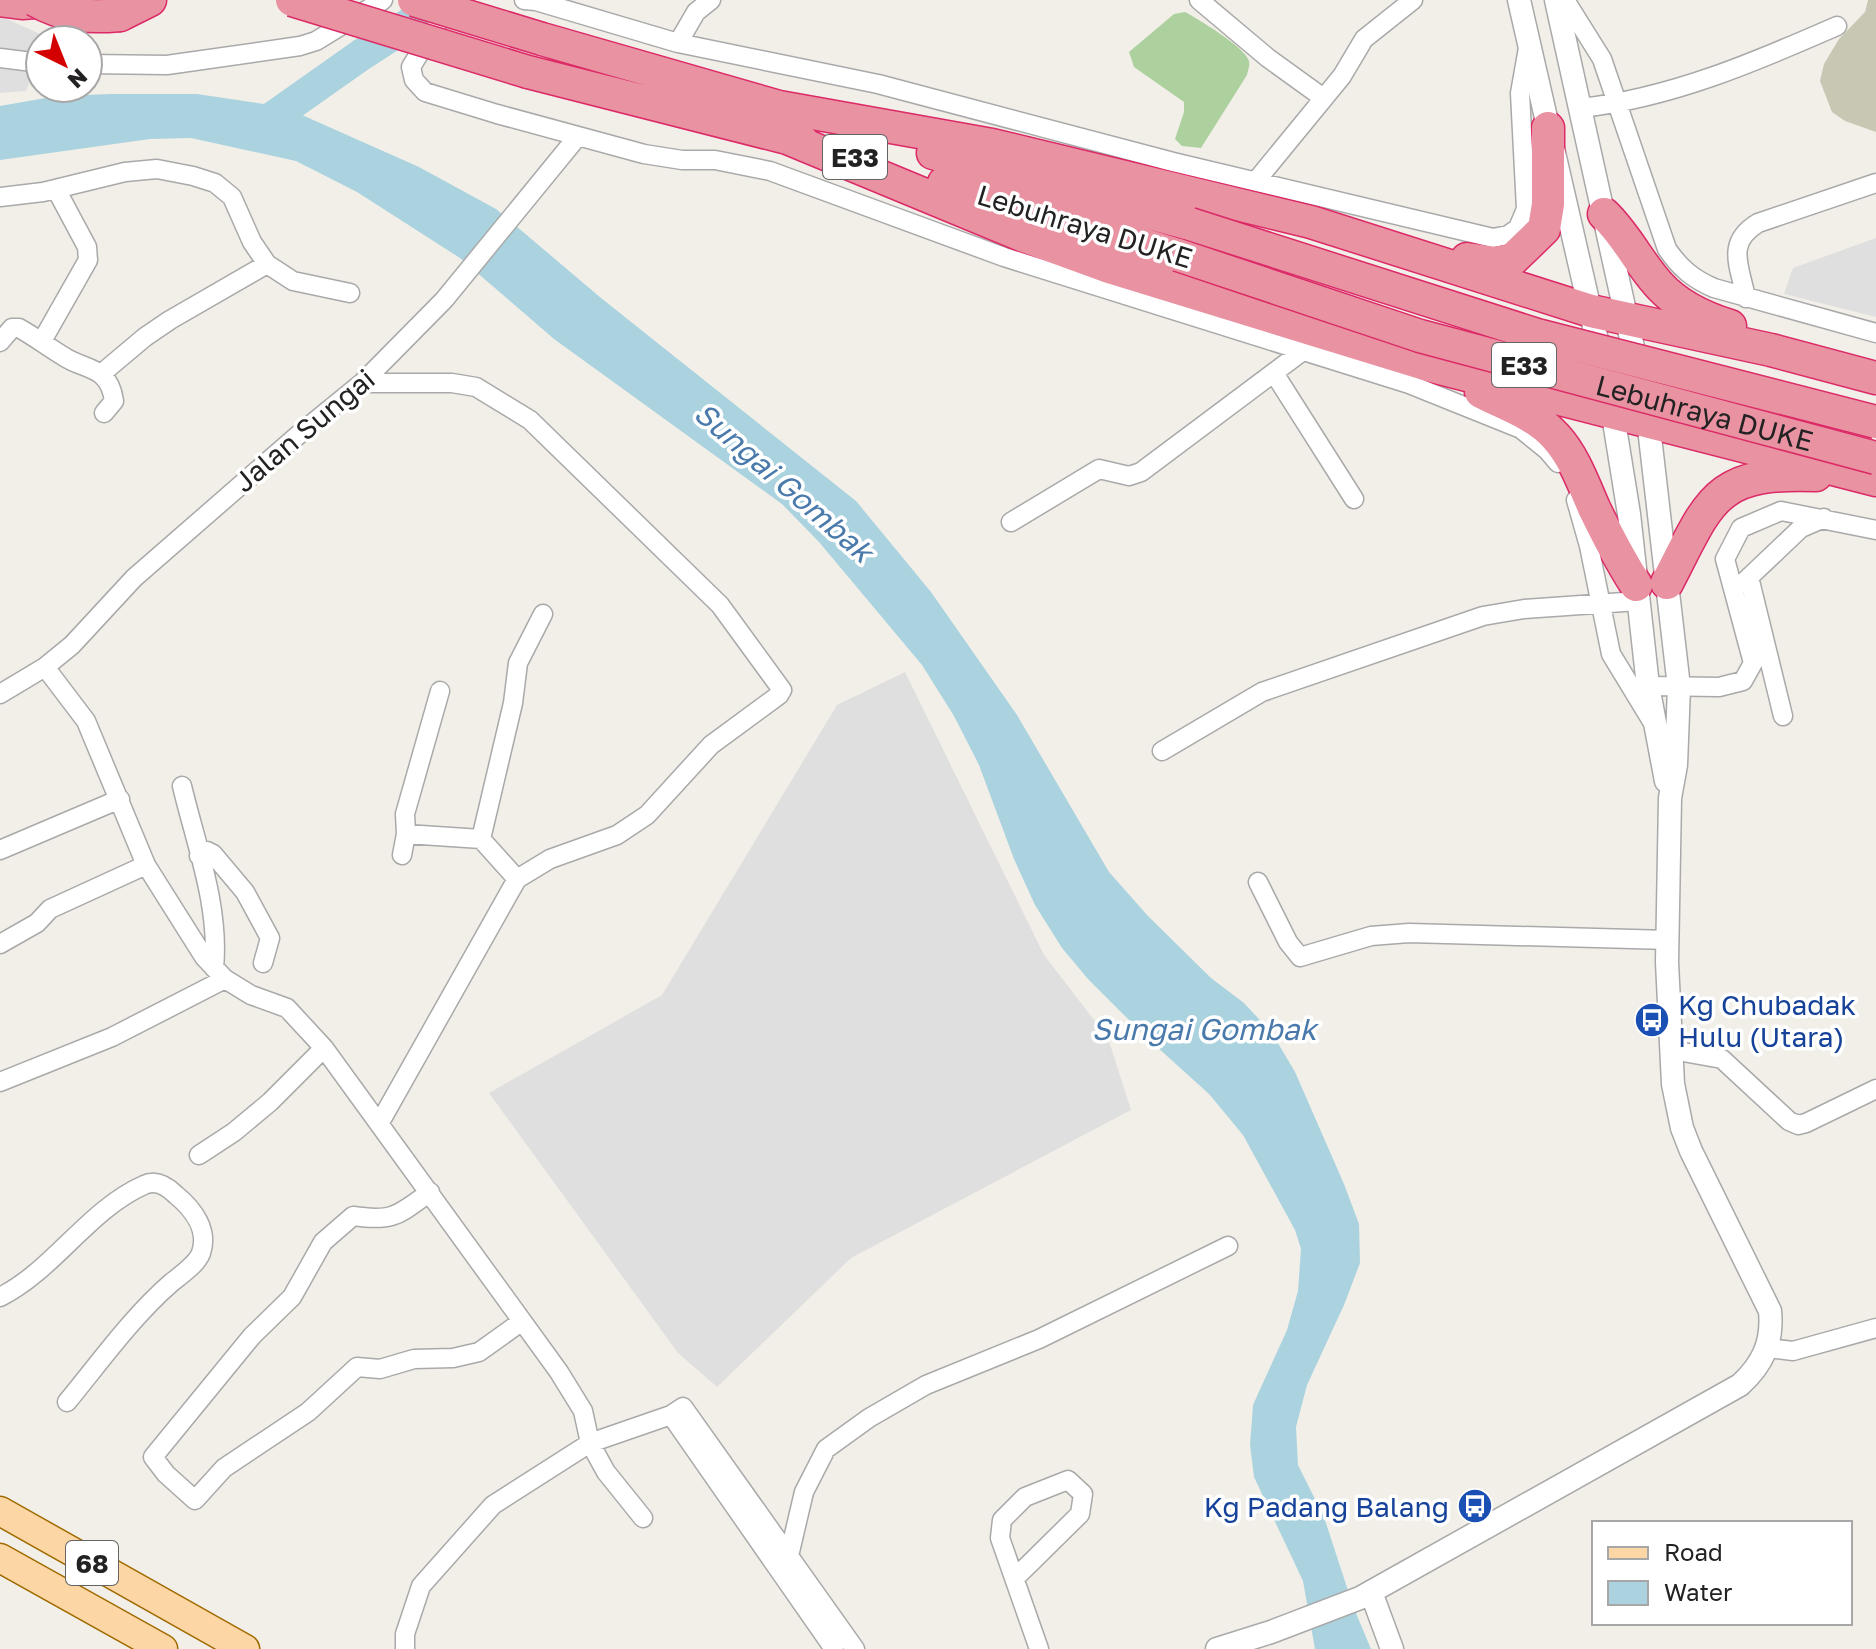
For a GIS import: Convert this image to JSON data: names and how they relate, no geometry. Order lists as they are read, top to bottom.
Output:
{
  "streets": {
    "highway": ["E33", "Lebuhraya DUKE"],
    "main road": ["68"],
    "street": ["Jalan Sungai"]
  },
  "water": ["Sungai Gombak"],
  "places": {
    "bus stop": ["Kg Chubadak Hulu (Utara)", "Kg Padang Balang"]
  },
  "legend": ["Road", "Water"],
  "north": "bottom right"
}
